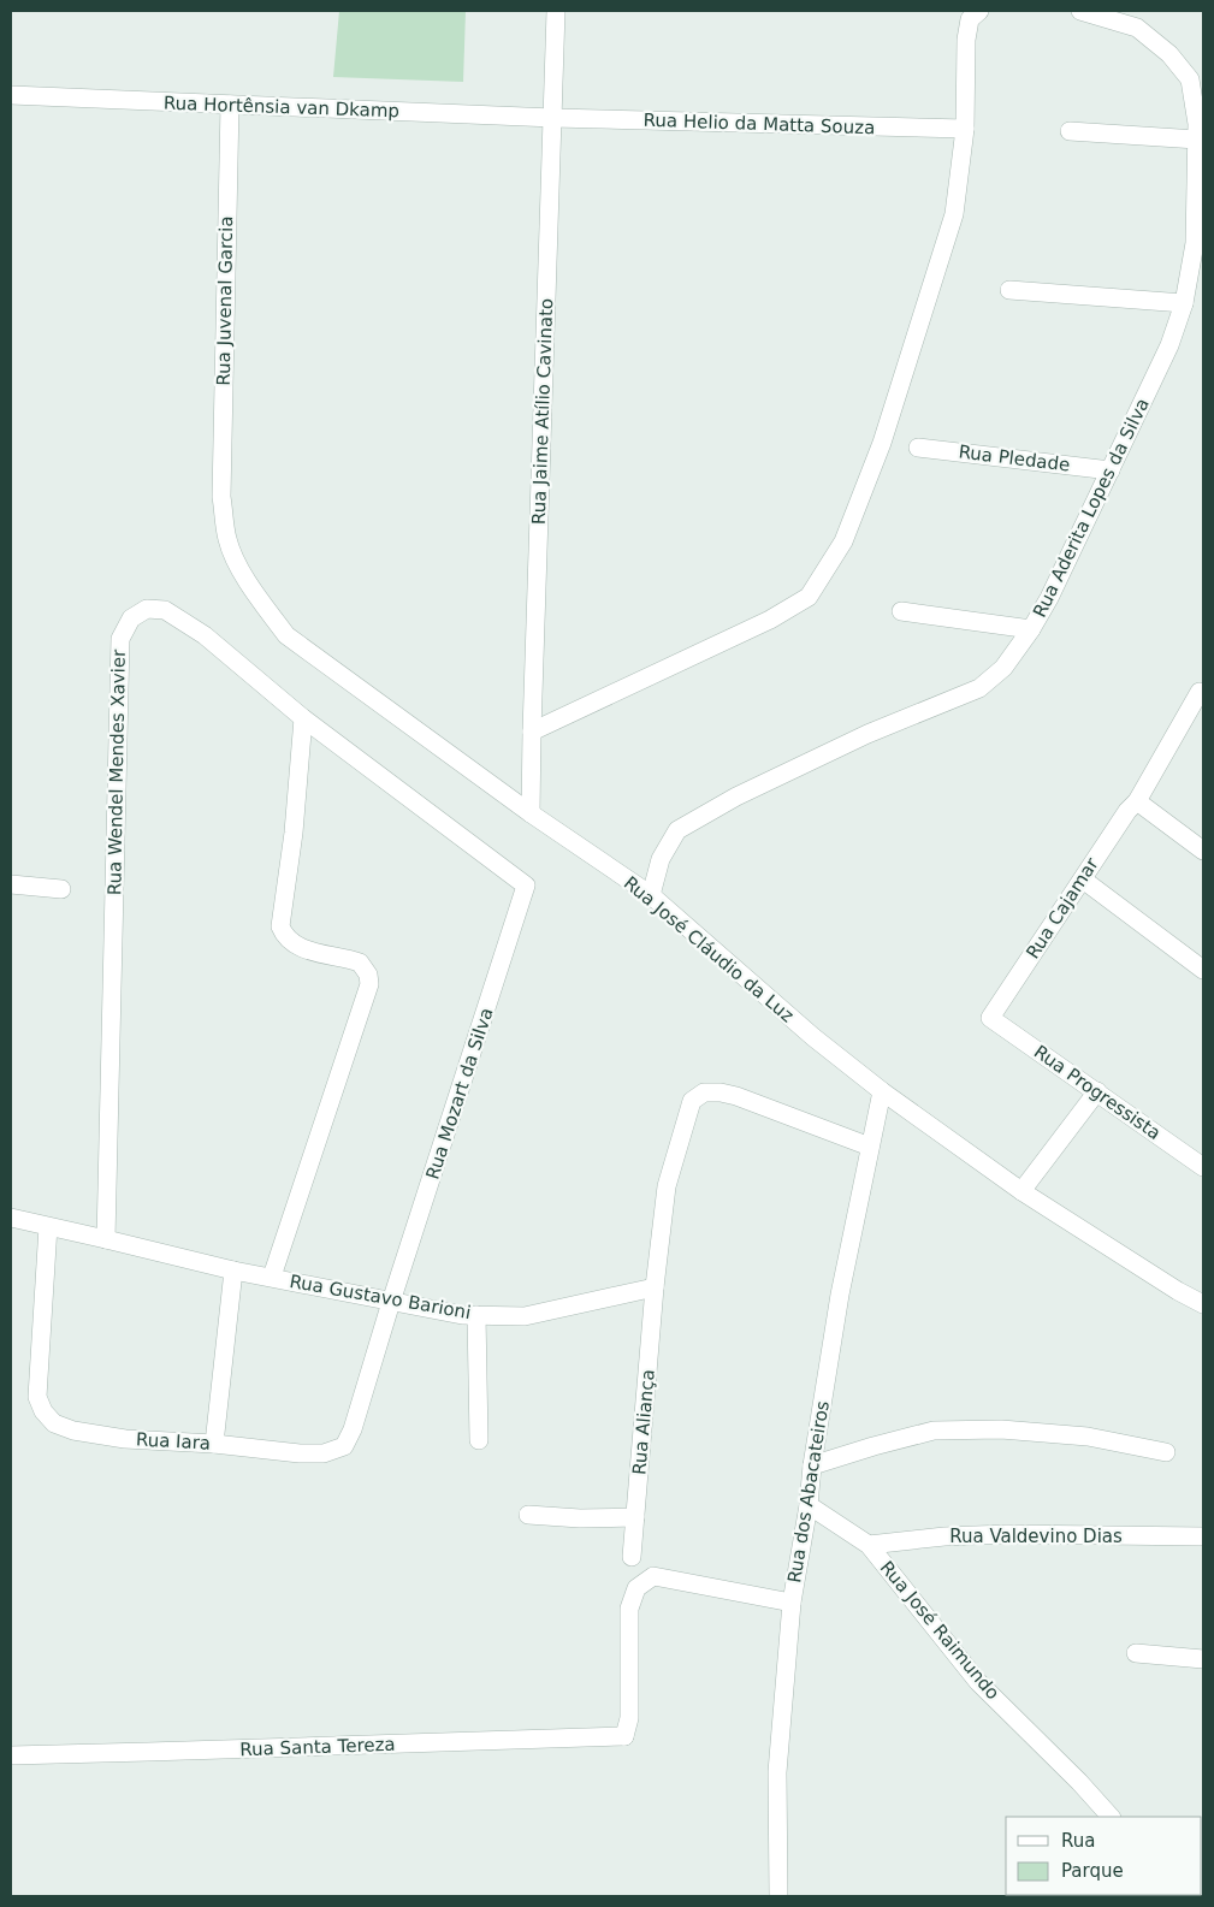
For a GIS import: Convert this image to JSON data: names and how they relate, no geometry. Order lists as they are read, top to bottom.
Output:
{
  "streets": {
    "street": [
      "Rua Hortênsia van Dkamp",
      "Rua Helio da Matta Souza",
      "Rua Juvenal Garcia",
      "Rua Jaime Atílio Cavinato",
      "Rua Pledade",
      "Rua Aderita Lopes da Silva",
      "Rua Wendel Mendes Xavier",
      "Rua Cajamar",
      "Rua José Cláudio da Luz",
      "Rua Progressista",
      "Rua Mozart da Silva",
      "Rua Gustavo Barioni",
      "Rua Aliança",
      "Rua Iara",
      "Rua dos Abacateiros",
      "Rua Valdevino Dias",
      "Rua José Raimundo",
      "Rua Santa Tereza"
    ]
  },
  "crossings": [
    ["Rua Hortênsia van Dkamp", "Rua Helio da Matta Souza"],
    ["Rua Hortênsia van Dkamp", "Rua Juvenal Garcia"],
    ["Rua Hortênsia van Dkamp", "Rua Jaime Atílio Cavinato"],
    ["Rua Helio da Matta Souza", "Rua Jaime Atílio Cavinato"],
    ["Rua Juvenal Garcia", "Rua José Cláudio da Luz"],
    ["Rua Jaime Atílio Cavinato", "Rua José Cláudio da Luz"],
    ["Rua Pledade", "Rua Aderita Lopes da Silva"],
    ["Rua Aderita Lopes da Silva", "Rua José Cláudio da Luz"],
    ["Rua Wendel Mendes Xavier", "Rua Mozart da Silva"],
    ["Rua Wendel Mendes Xavier", "Rua Gustavo Barioni"],
    ["Rua Cajamar", "Rua Progressista"],
    ["Rua José Cláudio da Luz", "Rua dos Abacateiros"],
    ["Rua Mozart da Silva", "Rua Gustavo Barioni"],
    ["Rua Mozart da Silva", "Rua Iara"],
    ["Rua Gustavo Barioni", "Rua Aliança"],
    ["Rua Gustavo Barioni", "Rua Iara"],
    ["Rua Aliança", "Rua dos Abacateiros"],
    ["Rua dos Abacateiros", "Rua José Raimundo"],
    ["Rua dos Abacateiros", "Rua Santa Tereza"],
    ["Rua Valdevino Dias", "Rua José Raimundo"]
  ],
  "legend": ["Rua", "Parque"]
}
